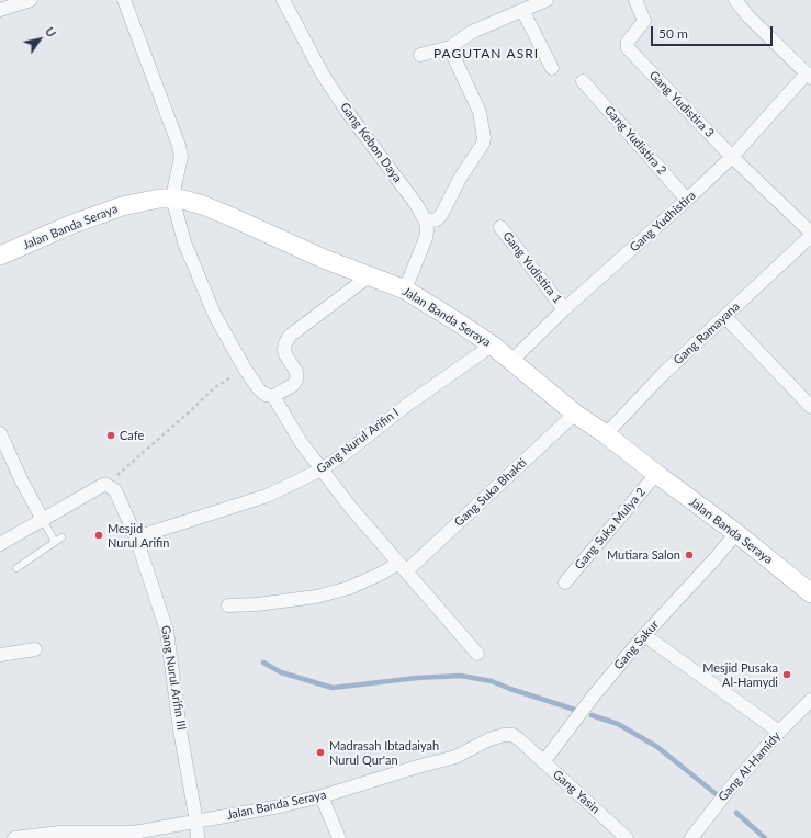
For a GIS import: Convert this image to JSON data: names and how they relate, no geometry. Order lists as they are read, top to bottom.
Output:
{
  "streets": {
    "street": [
      "Gang Yudistira 3",
      "Gang Yudistira 2",
      "Gang Kebon Daya",
      "Gang Yudhistira",
      "Jalan Banda Seraya",
      "Gang Yudistira 1",
      "Gang Ramayana",
      "Gang Nurul Arifin I",
      "Gang Suka Bhakti",
      "Gang Suka Mulya 2",
      "Gang Sakur",
      "Gang Nurul Arifin III",
      "Gang Al-Hamidy",
      "Gang Yasin"
    ]
  },
  "crossings": [
    ["Gang Yudistira 3", "Gang Yudhistira"],
    ["Gang Yudistira 3", "Gang Ramayana"],
    ["Gang Yudistira 2", "Gang Yudhistira"],
    ["Gang Yudhistira", "Jalan Banda Seraya"],
    ["Gang Yudhistira", "Gang Yudistira 1"],
    ["Jalan Banda Seraya", "Gang Ramayana"],
    ["Jalan Banda Seraya", "Gang Nurul Arifin I"],
    ["Jalan Banda Seraya", "Gang Suka Bhakti"],
    ["Jalan Banda Seraya", "Gang Suka Mulya 2"],
    ["Jalan Banda Seraya", "Gang Sakur"],
    ["Jalan Banda Seraya", "Gang Nurul Arifin III"],
    ["Jalan Banda Seraya", "Gang Yasin"],
    ["Gang Nurul Arifin I", "Gang Nurul Arifin III"],
    ["Gang Sakur", "Gang Yasin"]
  ],
  "districts": ["PAGUTAN ASRI"],
  "places": [
    "Cafe",
    "Mesjid Nurul Arifin",
    "Mutiara Salon",
    "Mesjid Pusaka Al-Hamydi",
    "Madrasah Ibtadaiyah Nurul Qur'an"
  ],
  "scale_bar": "50 m",
  "north": "top right"
}
